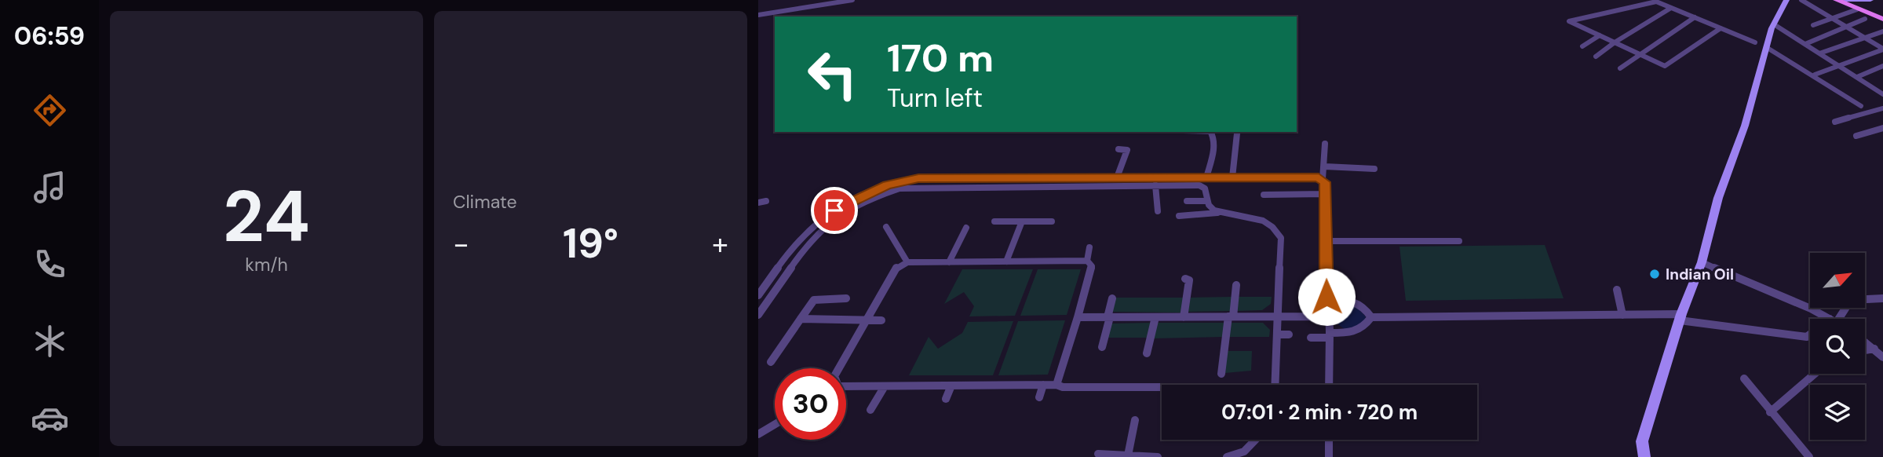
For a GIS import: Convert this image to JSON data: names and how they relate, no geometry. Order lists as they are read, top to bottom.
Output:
{
  "places": ["Indian Oil"],
  "north": "top right",
  "page": {
    "tabs": "06:59",
    "tile": [
      ["24", "km/h"],
      "Climate"
    ],
    "turn": ["170 m", "Turn left"],
    "heat": ["−", "19°", "+"],
    "limit": "30",
    "trip": "07:01 · 2 min · 720 m"
  }
}
